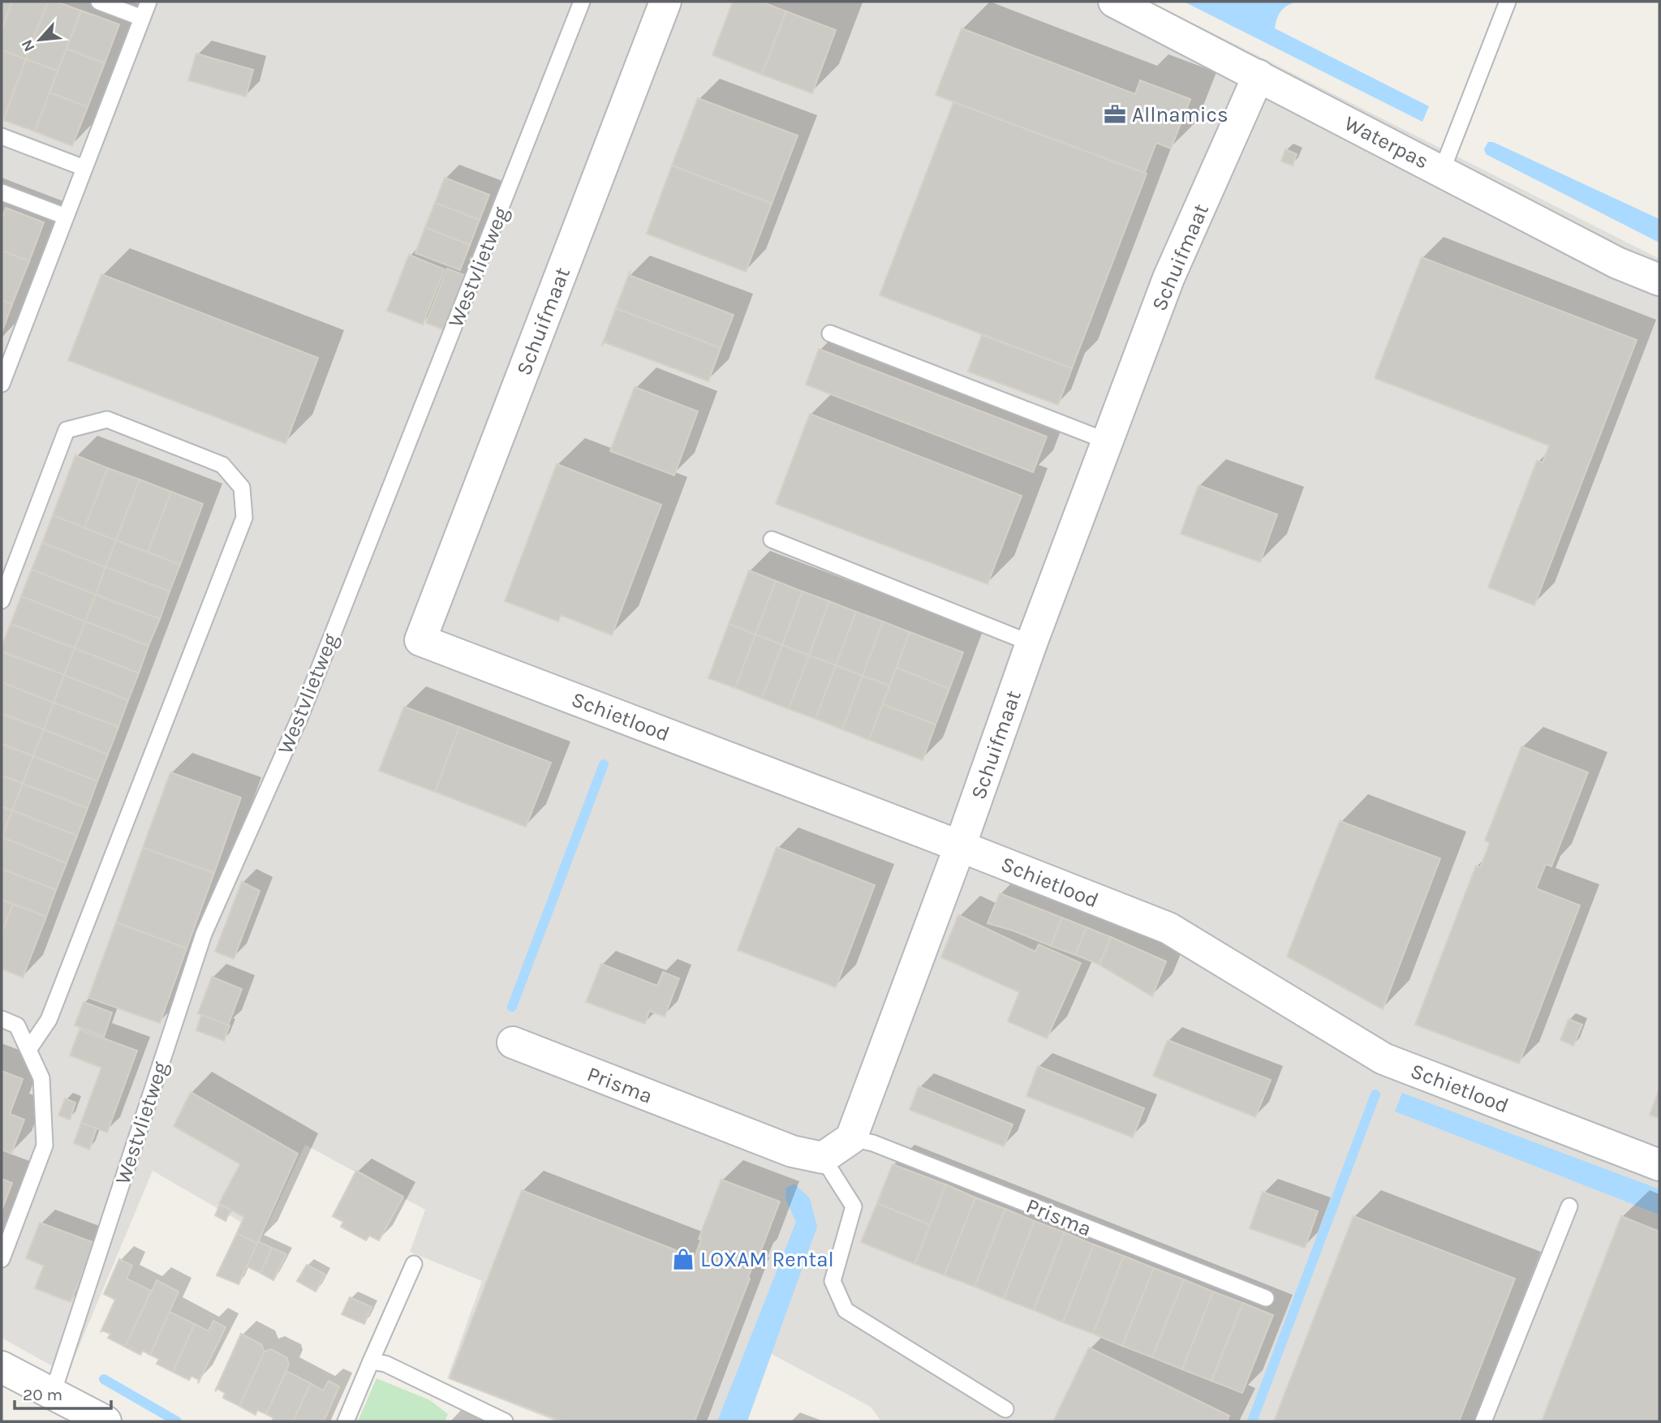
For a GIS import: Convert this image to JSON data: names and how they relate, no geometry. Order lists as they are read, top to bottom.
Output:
{
  "streets": {
    "street": [
      "Waterpas",
      "Schuifmaat",
      "Schietlood",
      "Prisma"
    ],
    "lane": ["Westvlietweg"]
  },
  "crossings": [
    ["Waterpas", "Schuifmaat"],
    ["Schuifmaat", "Schietlood"]
  ],
  "places": {
    "office": ["Allnamics"],
    "shop": ["LOXAM Rental"]
  },
  "scale_bar": "20 m",
  "north": "bottom left"
}
